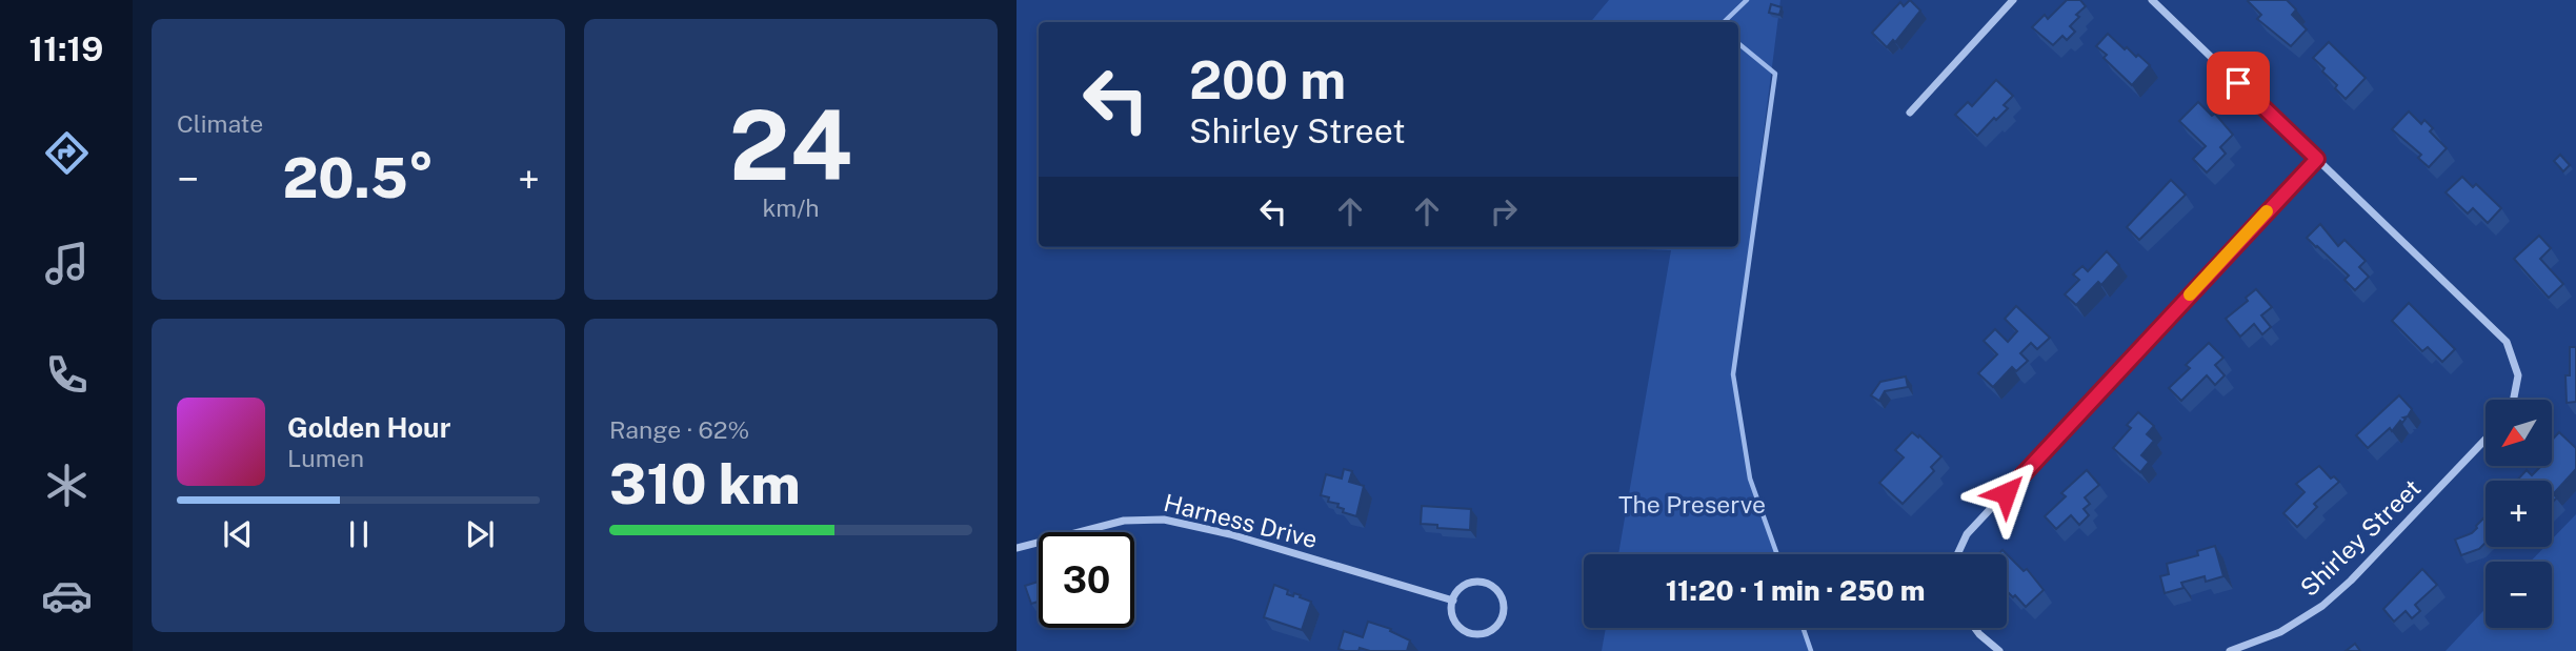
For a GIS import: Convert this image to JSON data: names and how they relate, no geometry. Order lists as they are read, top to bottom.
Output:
{
  "streets": {
    "street": ["Harness Drive", "Shirley Street"]
  },
  "parks": ["The Preserve"],
  "north": "bottom left",
  "page": {
    "tabs": "11:19",
    "tile": [
      "Climate",
      ["24", "km/h"],
      ["Range · 62%", "310 km"]
    ],
    "turn": ["200 m", "Shirley Street"],
    "heat": ["−", "20.5°", "+"],
    "song": ["Golden Hour", "Lumen"],
    "map_buttons": ["+", "−"],
    "limit": "30",
    "trip": "11:20 · 1 min · 250 m"
  }
}
